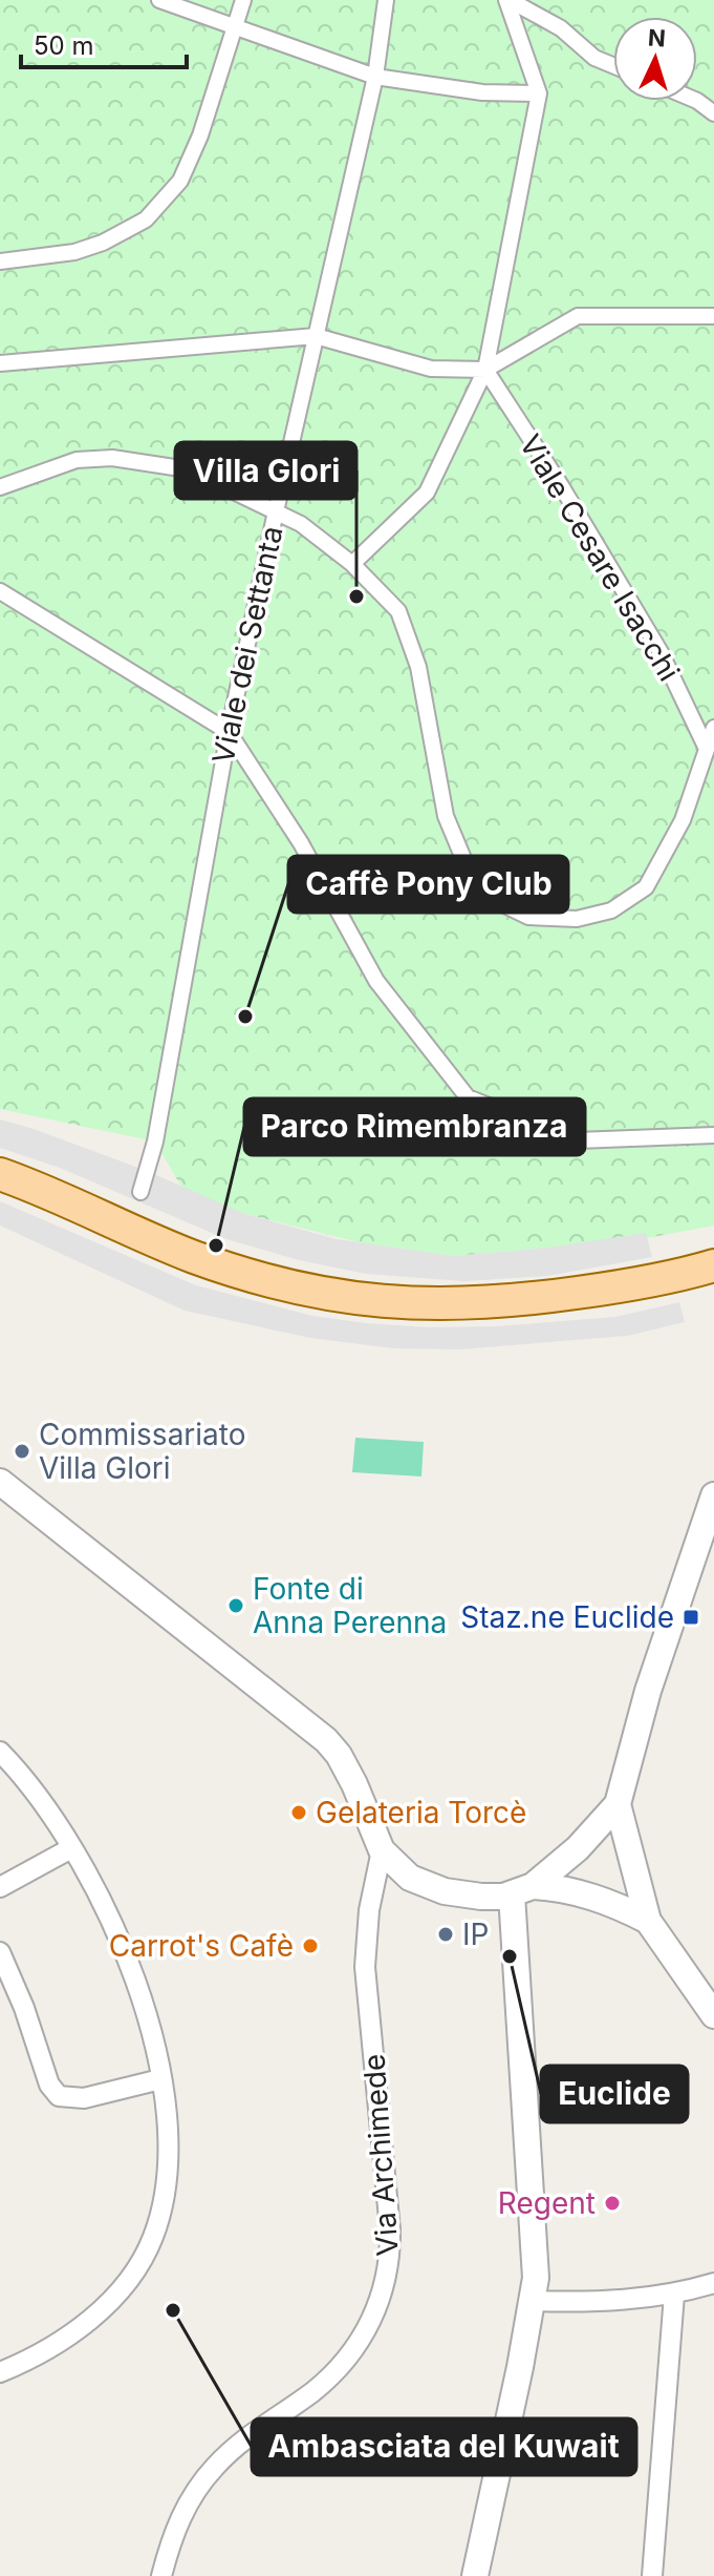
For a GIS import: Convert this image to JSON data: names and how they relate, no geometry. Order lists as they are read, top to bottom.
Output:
{
  "streets": {
    "street": ["Viale Cesare Isacchi", "Viale dei Settanta", "Via Archimede"]
  },
  "places": {
    "other": [
      "Villa Glori",
      "Caffè Pony Club",
      "Parco Rimembranza",
      "Commissariato Villa Glori",
      "Fonte di Anna Perenna",
      "Gelateria Torcè",
      "IP",
      "Carrot's Cafè",
      "Euclide",
      "Regent",
      "Ambasciata del Kuwait"
    ],
    "transit": ["Staz.ne Euclide"]
  },
  "scale_bar": "50 m",
  "north": "top"
}
